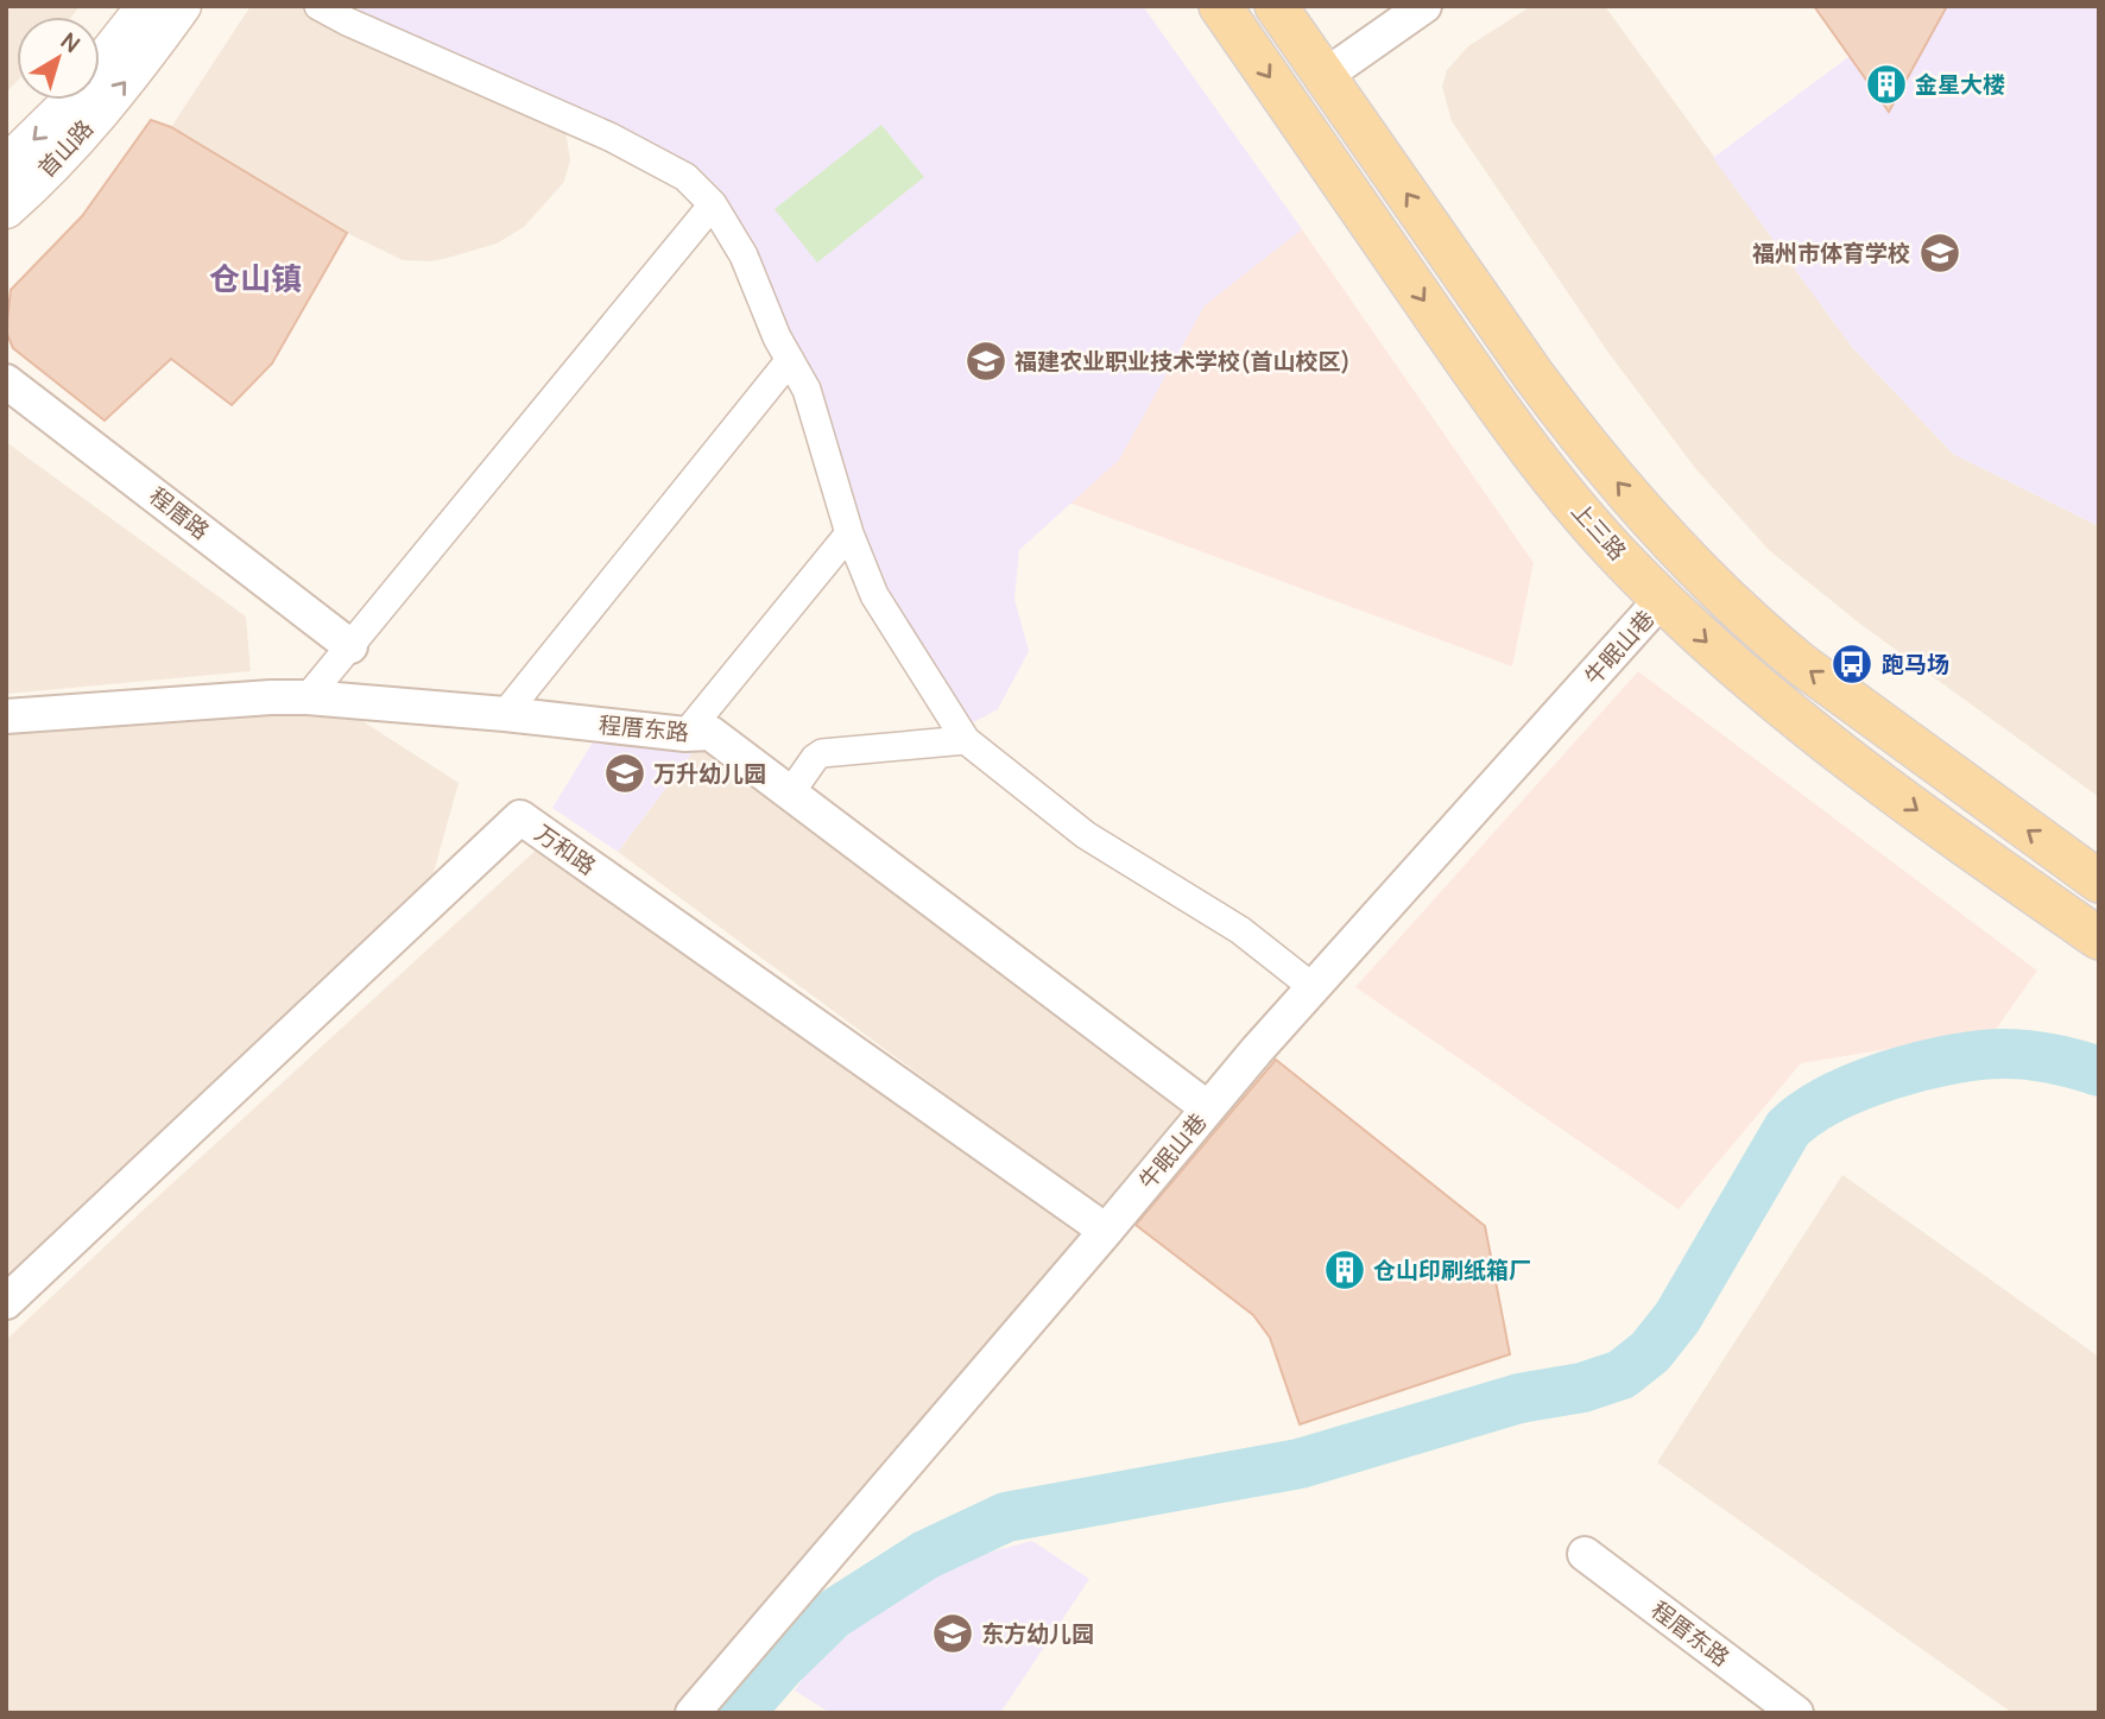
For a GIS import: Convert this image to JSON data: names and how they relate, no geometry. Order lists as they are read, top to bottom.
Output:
{
  "streets": {
    "main road": ["首山路", "上三路"],
    "street": [
      "程厝路",
      "牛眠山巷",
      "程厝东路",
      "万和路"
    ]
  },
  "crossings": [
    ["上三路", "牛眠山巷"],
    ["牛眠山巷", "程厝东路"],
    ["牛眠山巷", "万和路"]
  ],
  "districts": ["仓山镇"],
  "places": {
    "building": ["金星大楼", "仓山印刷纸箱厂"],
    "school or university": [
      "福州市体育学校",
      "福建农业职业技术学校(首山校区)",
      "万升幼儿园",
      "东方幼儿园"
    ],
    "bus stop": ["跑马场"]
  },
  "north": "top right"
}
